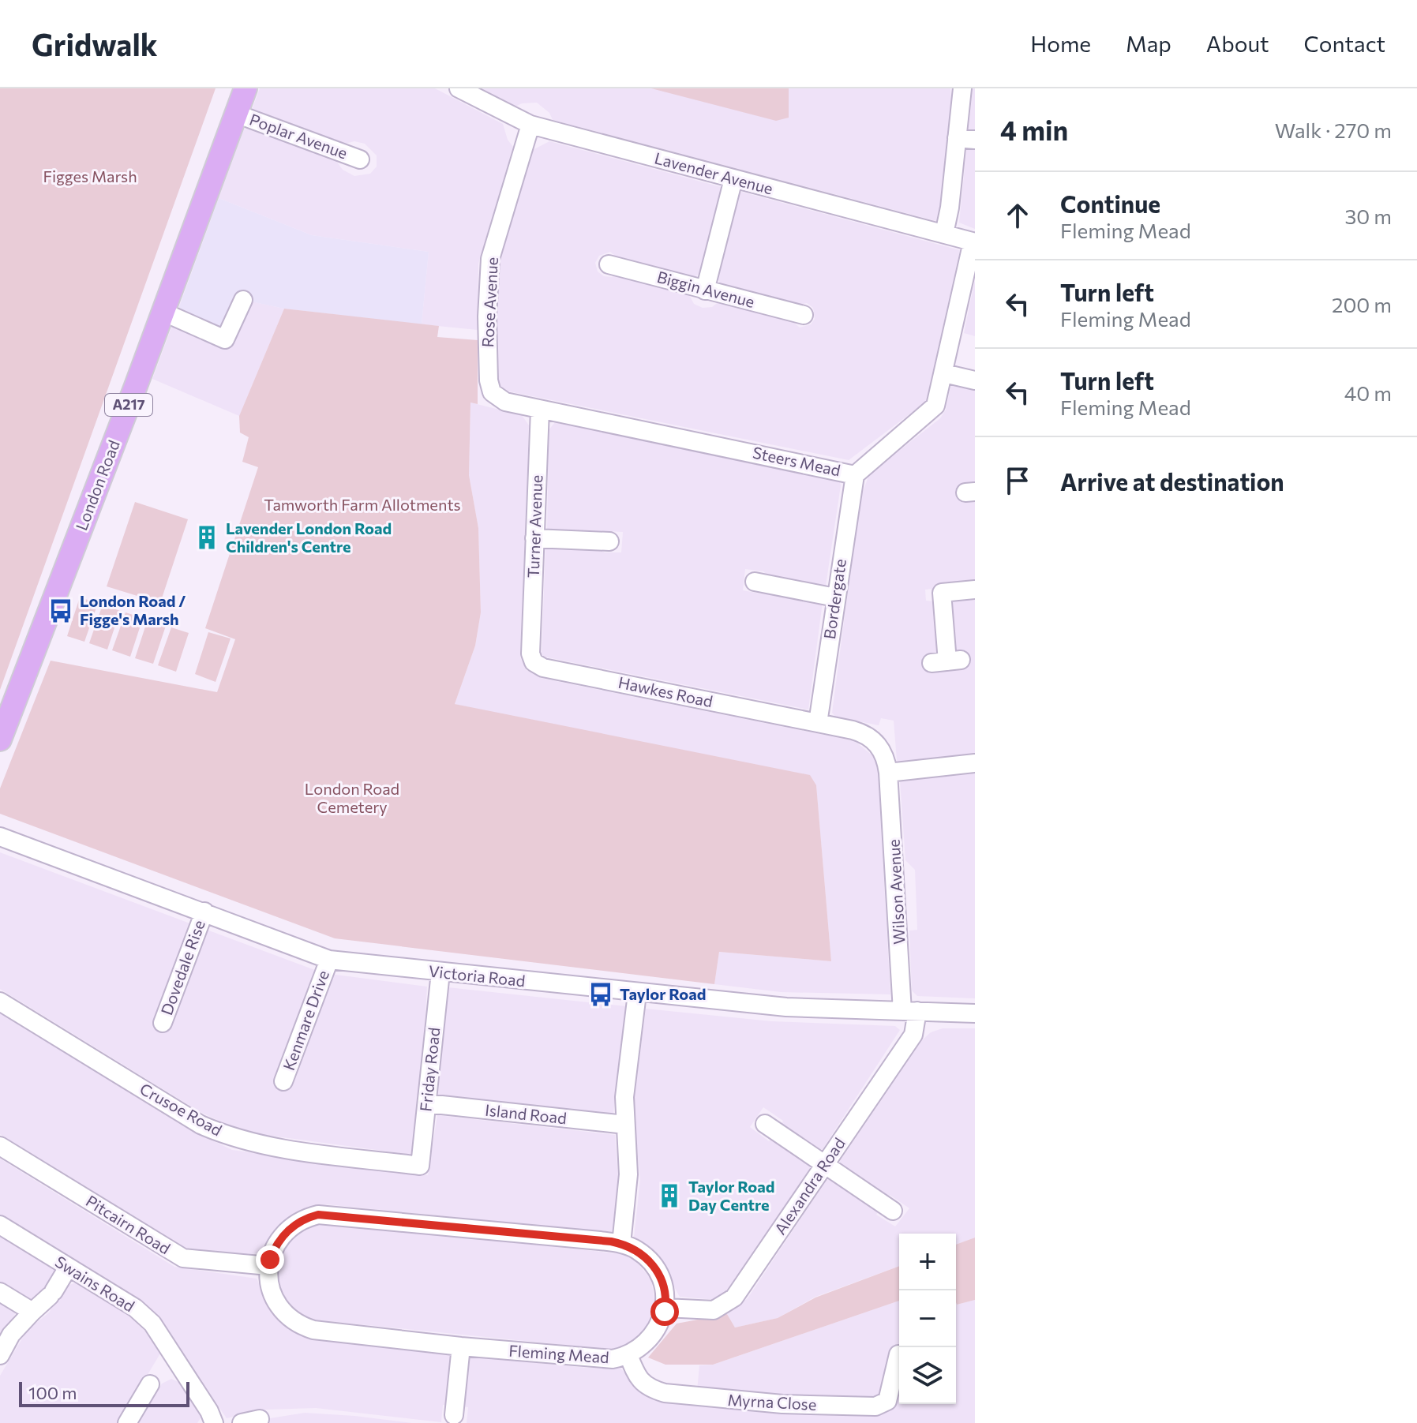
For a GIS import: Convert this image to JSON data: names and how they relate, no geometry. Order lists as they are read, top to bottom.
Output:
{
  "streets": {
    "main road": ["A217", "London Road"],
    "street": [
      "Poplar Avenue",
      "Lavender Avenue",
      "Biggin Avenue",
      "Rose Avenue",
      "Steers Mead",
      "Turner Avenue",
      "Bordergate",
      "Hawkes Road",
      "Wilson Avenue",
      "Dovedale Rise",
      "Victoria Road",
      "Kenmare Drive",
      "Friday Road",
      "Crusoe Road",
      "Island Road",
      "Alexandra Road",
      "Pitcairn Road",
      "Swains Road",
      "Fleming Mead",
      "Myrna Close"
    ]
  },
  "crossings": [
    ["Poplar Avenue", "London Road"],
    ["Lavender Avenue", "Rose Avenue"],
    ["Lavender Avenue", "Steers Mead"],
    ["Rose Avenue", "Steers Mead"],
    ["Steers Mead", "Turner Avenue"],
    ["Steers Mead", "Bordergate"],
    ["Turner Avenue", "Hawkes Road"],
    ["Bordergate", "Hawkes Road"],
    ["Bordergate", "Wilson Avenue"],
    ["Hawkes Road", "Wilson Avenue"],
    ["Wilson Avenue", "Victoria Road"],
    ["Wilson Avenue", "Alexandra Road"],
    ["Dovedale Rise", "Victoria Road"],
    ["Victoria Road", "Kenmare Drive"],
    ["Victoria Road", "Friday Road"],
    ["Victoria Road", "Alexandra Road"],
    ["Friday Road", "Crusoe Road"],
    ["Friday Road", "Island Road"],
    ["Alexandra Road", "Fleming Mead"],
    ["Pitcairn Road", "Fleming Mead"],
    ["Fleming Mead", "Myrna Close"]
  ],
  "parks": ["Figges Marsh", "Tamworth Farm Allotments", "London Road Cemetery"],
  "places": {
    "building": ["Lavender London Road Children's Centre", "Taylor Road Day Centre"],
    "bus stop": ["London Road / Figge's Marsh", "Taylor Road"]
  },
  "scale_bar": "100 m",
  "page": {
    "header": "Gridwalk",
    "nav": [
      "Home",
      "Map",
      "About",
      "Contact"
    ],
    "heading": ["4 min", "Walk · 270 m"],
    "list": [
      ["Continue", "Fleming Mead", "30 m"],
      ["Turn left", "Fleming Mead", "200 m"],
      ["Turn left", "Fleming Mead", "40 m"],
      "Arrive at destination"
    ],
    "map_buttons": ["+", "−"],
    "scale": "100 m"
  }
}
